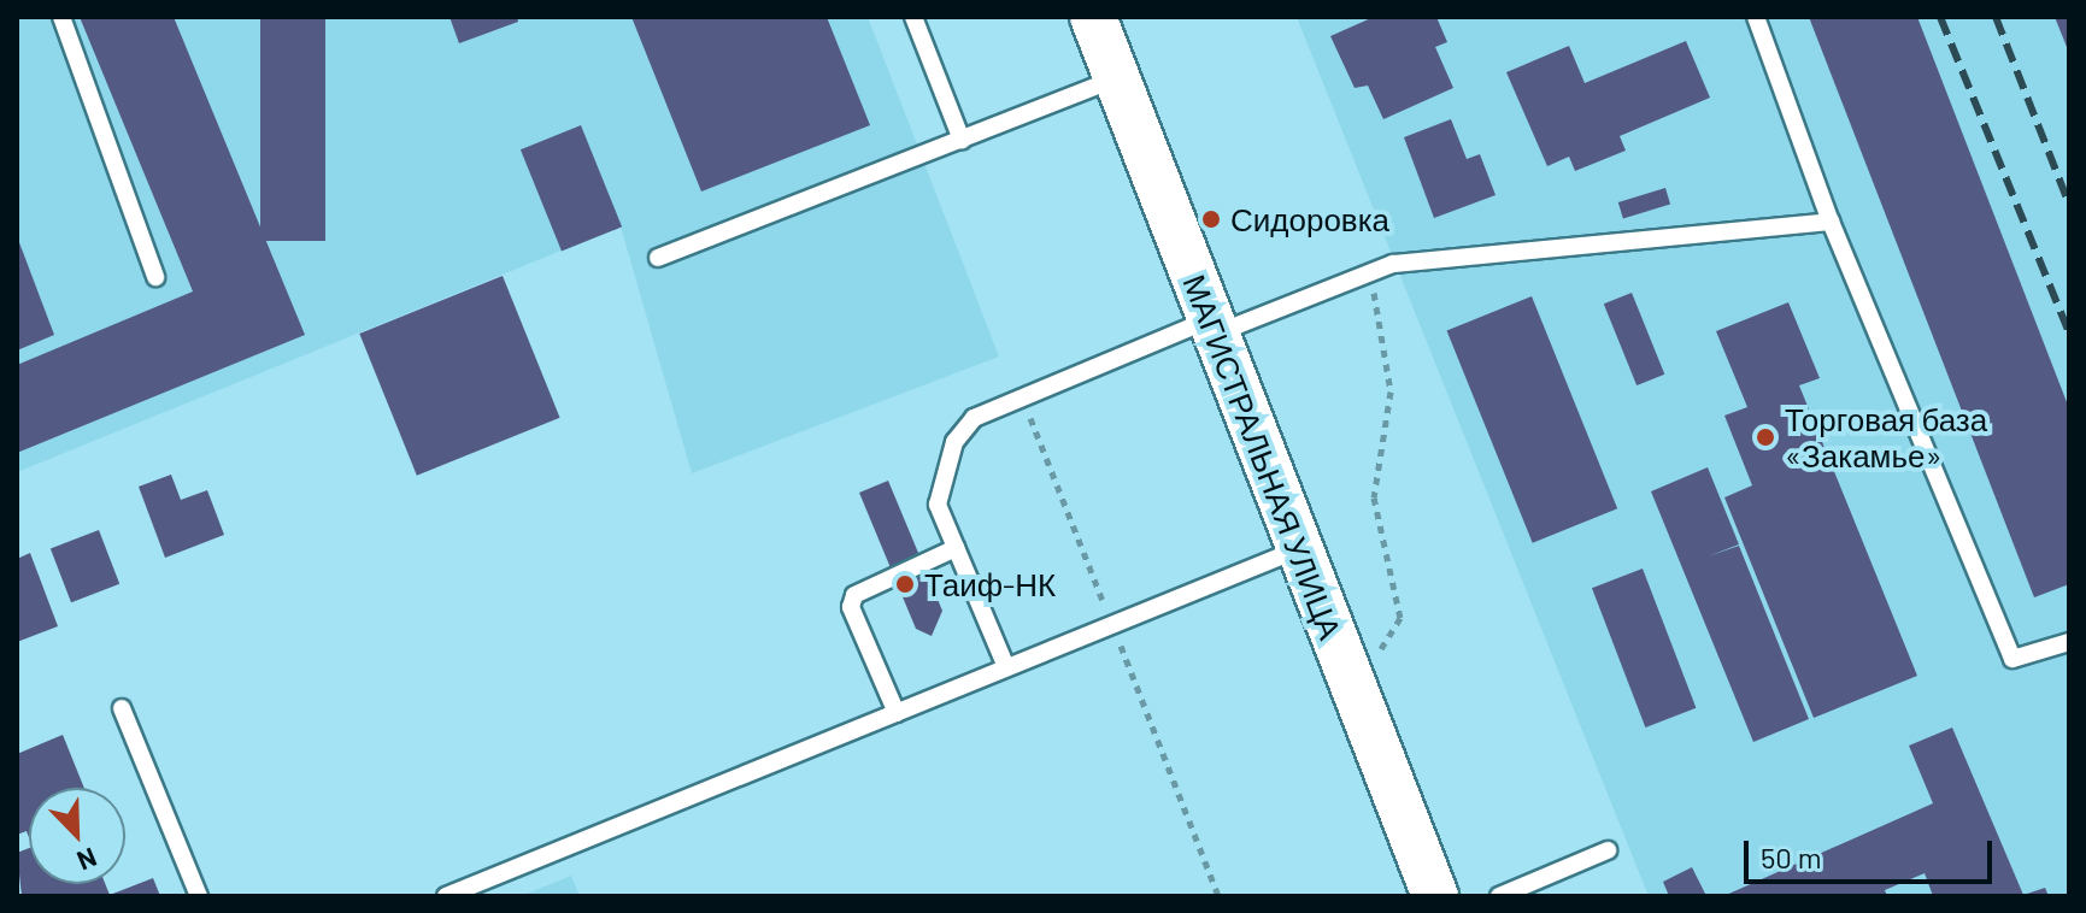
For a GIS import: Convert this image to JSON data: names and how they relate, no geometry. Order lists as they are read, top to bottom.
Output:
{
  "streets": {
    "main road": ["МАГИСТРАЛЬНАЯ УЛИЦА"]
  },
  "places": ["Сидоровка", "Торговая база «Закамье»", "Таиф-НК"],
  "scale_bar": "50 m",
  "north": "bottom right"
}
